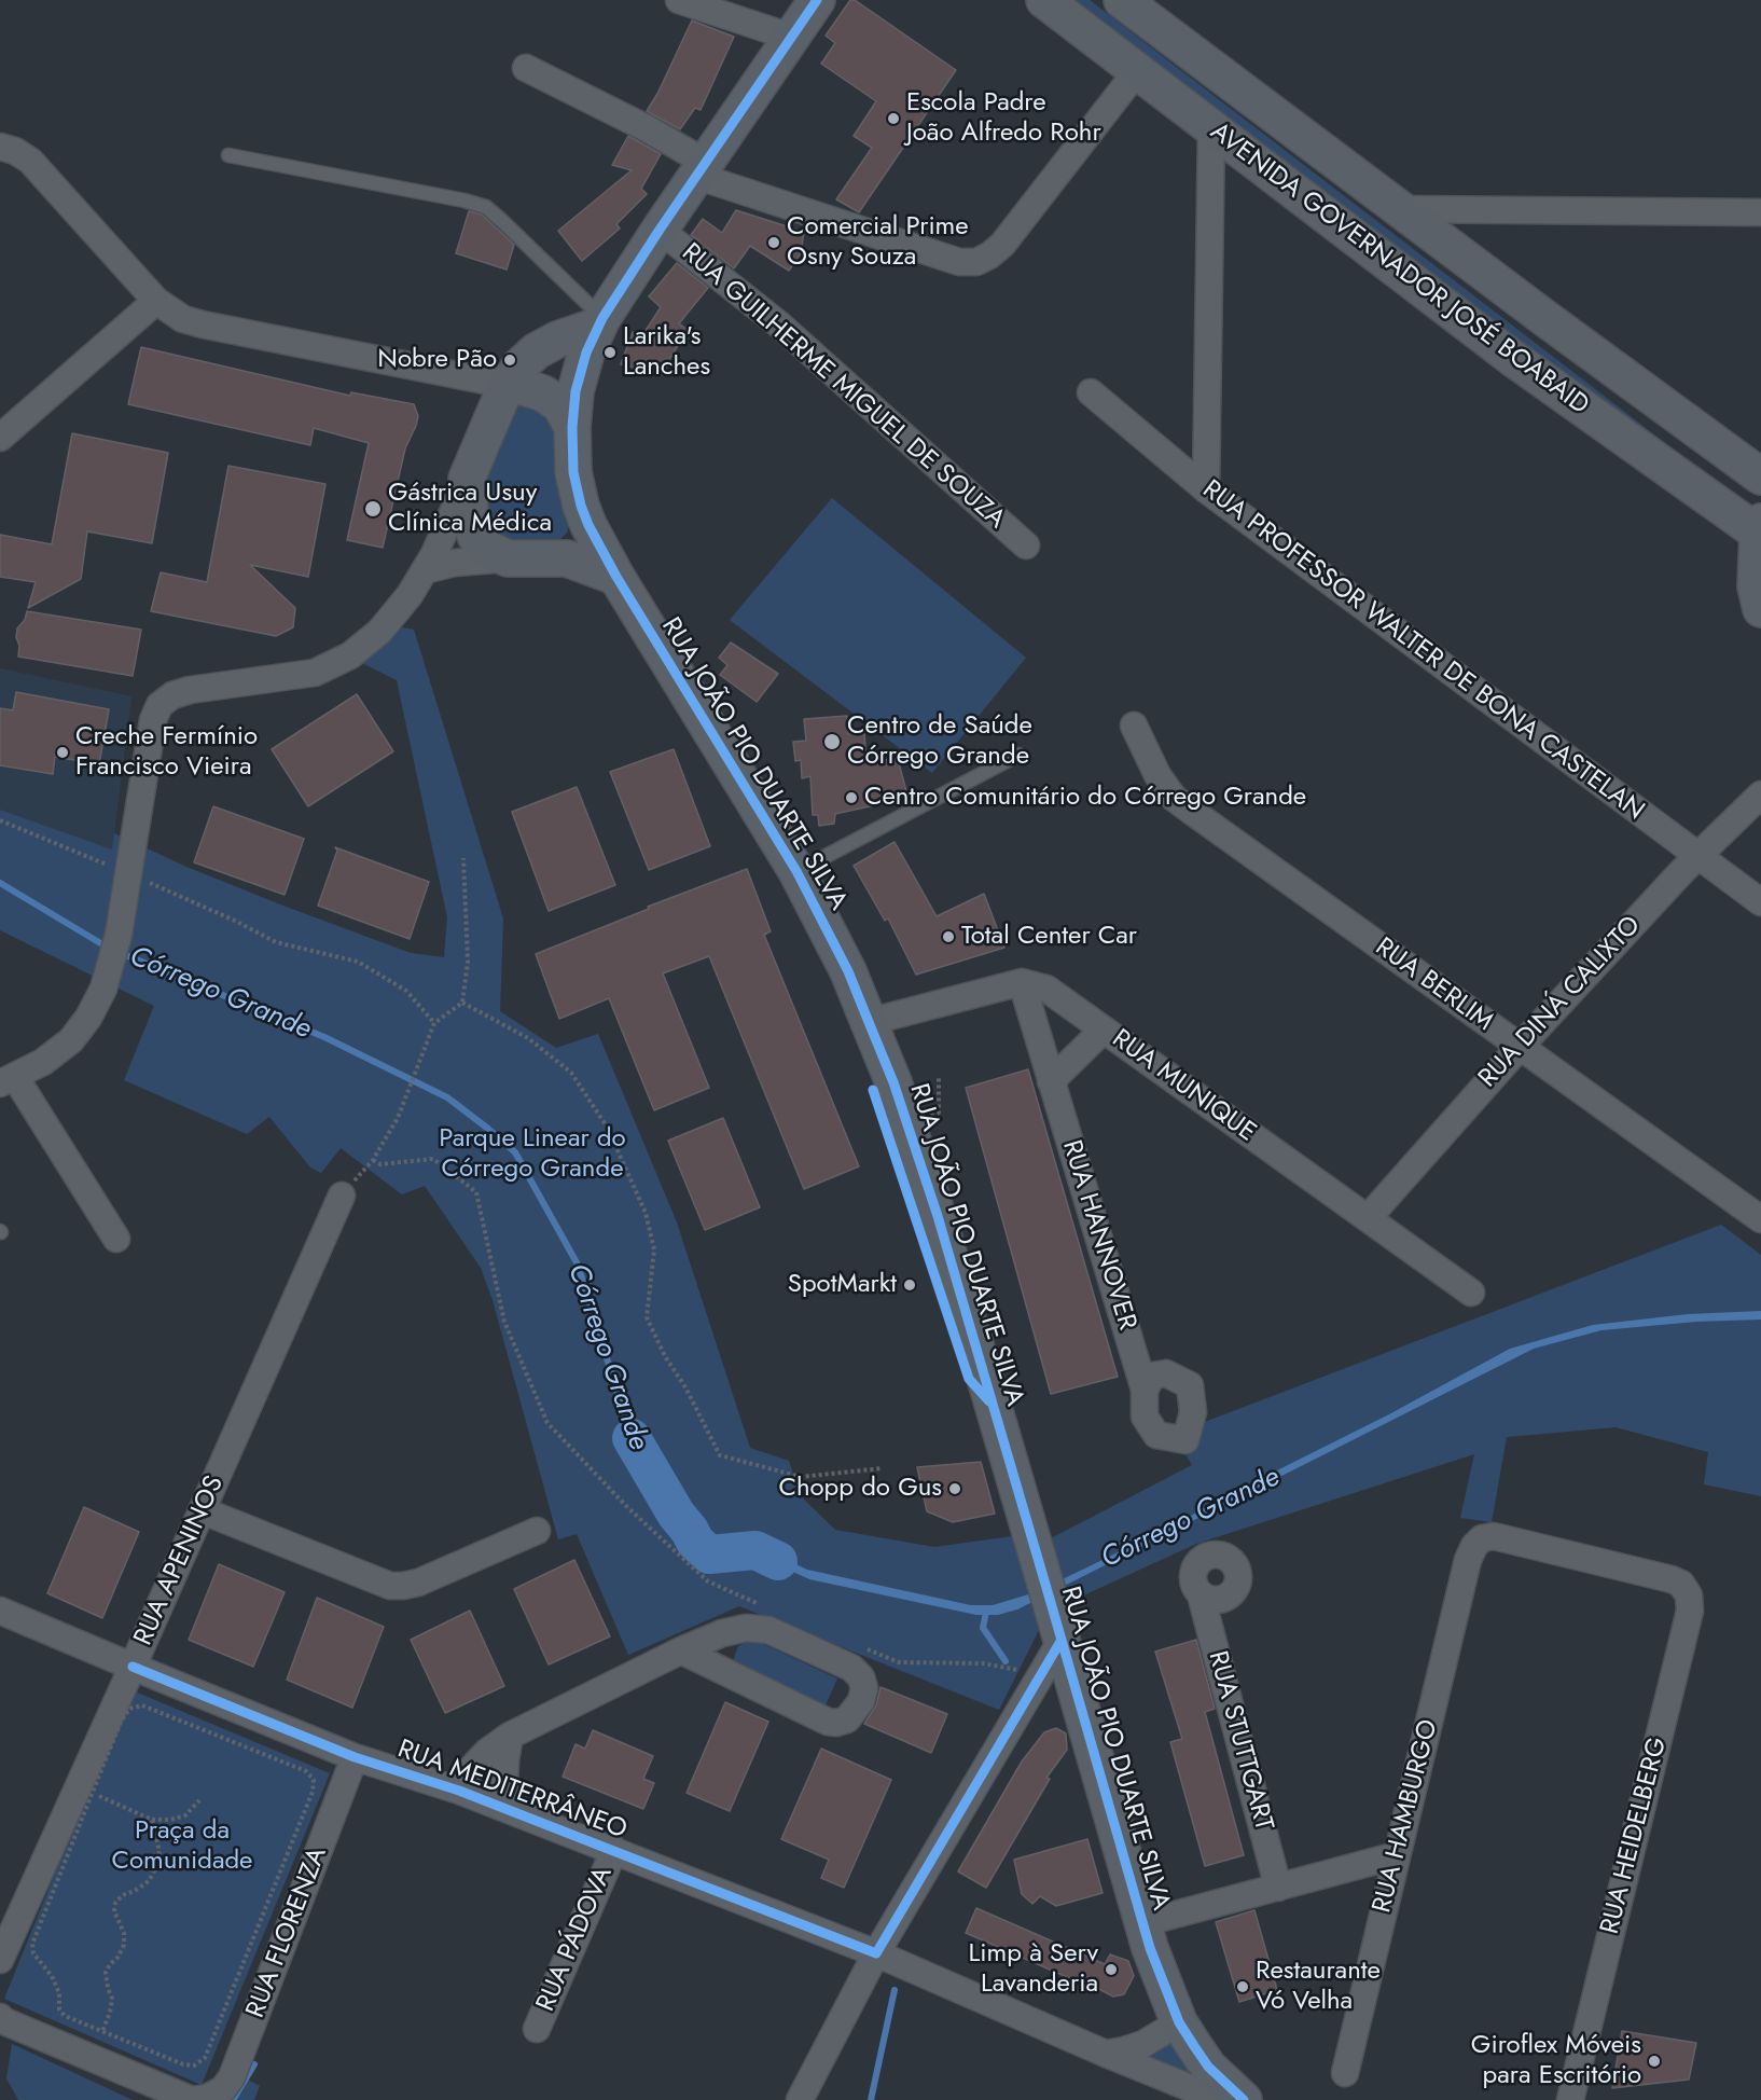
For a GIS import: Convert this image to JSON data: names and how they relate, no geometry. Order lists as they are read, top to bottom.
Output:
{
  "streets": {
    "main road": ["AVENIDA GOVERNADOR JOSÉ BOABAID", "RUA JOÃO PIO DUARTE SILVA"],
    "street": [
      "RUA GUILHERME MIGUEL DE SOUZA",
      "RUA PROFESSOR WALTER DE BONA CASTELAN",
      "RUA BERLIM",
      "RUA DINÁ CALIXTO",
      "RUA MUNIQUE",
      "RUA HANNOVER",
      "RUA APENINOS",
      "RUA STUTTGART",
      "RUA MEDITERRÂNEO",
      "RUA HAMBURGO",
      "RUA HEIDELBERG",
      "RUA FLORENZA",
      "RUA PÁDOVA"
    ]
  },
  "crossings": [
    ["RUA GUILHERME MIGUEL DE SOUZA", "RUA JOÃO PIO DUARTE SILVA"],
    ["RUA PROFESSOR WALTER DE BONA CASTELAN", "RUA DINÁ CALIXTO"],
    ["RUA BERLIM", "RUA DINÁ CALIXTO"],
    ["RUA DINÁ CALIXTO", "RUA MUNIQUE"],
    ["RUA MUNIQUE", "RUA HANNOVER"],
    ["RUA APENINOS", "RUA MEDITERRÂNEO"],
    ["RUA MEDITERRÂNEO", "RUA FLORENZA"],
    ["RUA MEDITERRÂNEO", "RUA PÁDOVA"],
    ["RUA HAMBURGO", "RUA HEIDELBERG"]
  ],
  "water": ["Córrego Grande"],
  "parks": ["Parque Linear do Córrego Grande", "Praça da Comunidade"],
  "places": [
    "Escola Padre João Alfredo Rohr",
    "Comercial Prime Osny Souza",
    "Larika's Lanches",
    "Nobre Pão",
    "Gástrica Usuy Clínica Médica",
    "Centro de Saúde Córrego Grande",
    "Creche Fermínio Francisco Vieira",
    "Centro Comunitário do Córrego Grande",
    "Total Center Car",
    "SpotMarkt",
    "Chopp do Gus",
    "Limp à Serv Lavanderia",
    "Restaurante Vó Velha",
    "Giroflex Móveis para Escritório"
  ]
}
